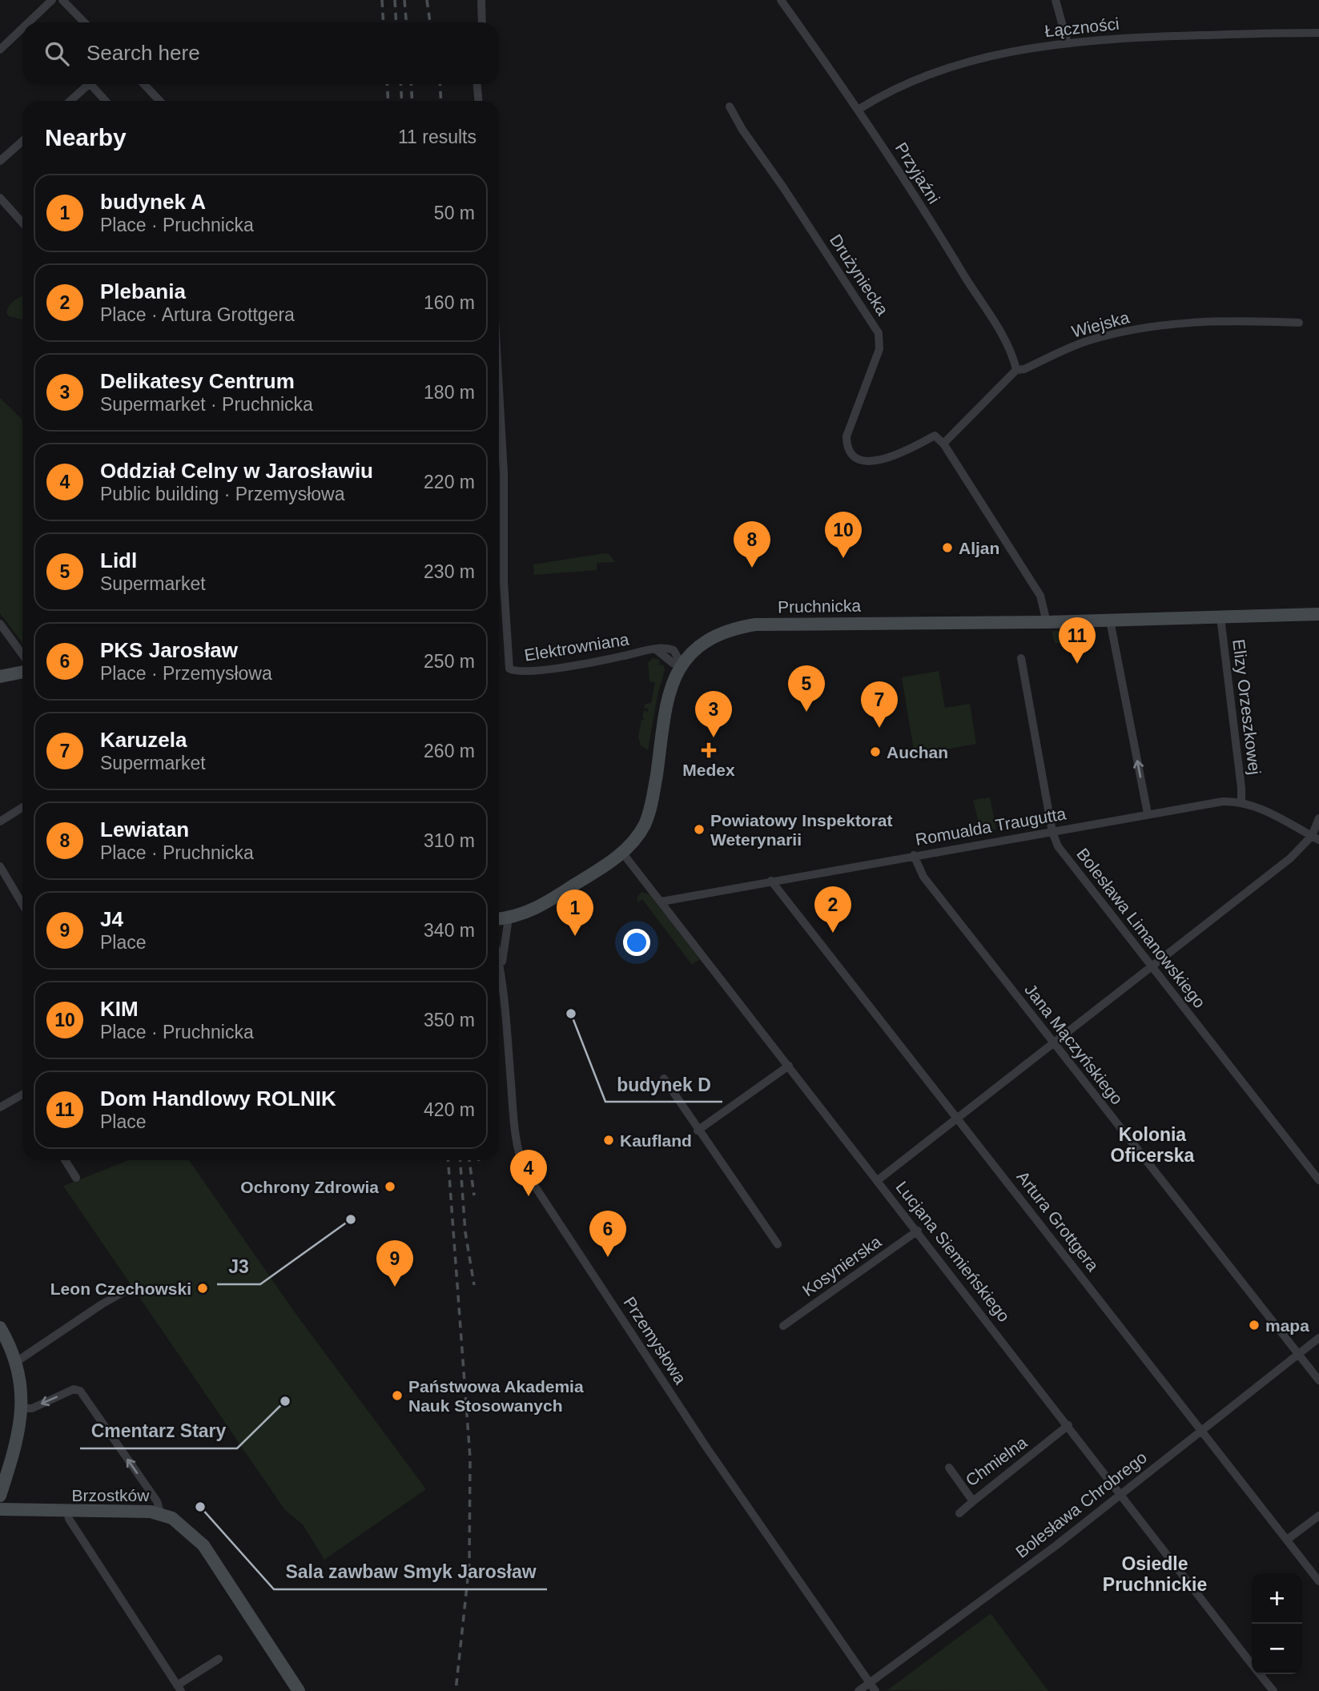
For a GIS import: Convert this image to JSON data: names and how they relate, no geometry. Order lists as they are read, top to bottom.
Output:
{
  "streets": {
    "main road": ["Pruchnicka", "Brzostków"],
    "street": [
      "Łączności",
      "Przyjaźni",
      "Drużyniecka",
      "Wiejska",
      "Elektrowniana",
      "Elizy Orzeszkowej",
      "Romualda Traugutta",
      "Bolesława Limanowskiego",
      "Jana Mączyńskiego",
      "Artura Grottgera",
      "Lucjana Siemieńskiego",
      "Kosynierska",
      "Przemysłowa",
      "Chmielna",
      "Bolesława Chrobrego"
    ]
  },
  "crossings": [
    ["Łączności", "Przyjaźni"],
    ["Przyjaźni", "Wiejska"],
    ["Drużyniecka", "Wiejska"],
    ["Pruchnicka", "Elektrowniana"],
    ["Pruchnicka", "Elizy Orzeszkowej"],
    ["Pruchnicka", "Lucjana Siemieńskiego"],
    ["Elizy Orzeszkowej", "Romualda Traugutta"],
    ["Romualda Traugutta", "Bolesława Limanowskiego"],
    ["Romualda Traugutta", "Jana Mączyńskiego"],
    ["Romualda Traugutta", "Artura Grottgera"],
    ["Romualda Traugutta", "Lucjana Siemieńskiego"],
    ["Jana Mączyńskiego", "Bolesława Chrobrego"],
    ["Artura Grottgera", "Bolesława Chrobrego"],
    ["Lucjana Siemieńskiego", "Kosynierska"],
    ["Lucjana Siemieńskiego", "Chmielna"],
    ["Lucjana Siemieńskiego", "Bolesława Chrobrego"],
    ["Przemysłowa", "Bolesława Chrobrego"]
  ],
  "districts": ["Kolonia Oficerska", "Osiedle Pruchnickie"],
  "places": {
    "other": [
      "Aljan",
      "Auchan",
      "Powiatowy Inspektorat Weterynarii",
      "budynek D",
      "Kaufland",
      "Ochrony Zdrowia",
      "J3",
      "Leon Czechowski",
      "mapa",
      "Państwowa Akademia Nauk Stosowanych",
      "Cmentarz Stary",
      "Sala zawbaw Smyk Jarosław"
    ],
    "health": ["Medex"]
  },
  "page": {
    "search": "Search here",
    "heading": ["Nearby", "11 results"],
    "list": [
      {
        "mark": "1",
        "name": "budynek A",
        "note": "Place · Pruchnicka",
        "value": "50 m"
      },
      {
        "mark": "2",
        "name": "Plebania",
        "note": "Place · Artura Grottgera",
        "value": "160 m"
      },
      {
        "mark": "3",
        "name": "Delikatesy Centrum",
        "note": "Supermarket · Pruchnicka",
        "value": "180 m"
      },
      {
        "mark": "4",
        "name": "Oddział Celny w Jarosławiu",
        "note": "Public building · Przemysłowa",
        "value": "220 m"
      },
      {
        "mark": "5",
        "name": "Lidl",
        "note": "Supermarket",
        "value": "230 m"
      },
      {
        "mark": "6",
        "name": "PKS Jarosław",
        "note": "Place · Przemysłowa",
        "value": "250 m"
      },
      {
        "mark": "7",
        "name": "Karuzela",
        "note": "Supermarket",
        "value": "260 m"
      },
      {
        "mark": "8",
        "name": "Lewiatan",
        "note": "Place · Pruchnicka",
        "value": "310 m"
      },
      {
        "mark": "9",
        "name": "J4",
        "note": "Place",
        "value": "340 m"
      },
      {
        "mark": "10",
        "name": "KIM",
        "note": "Place · Pruchnicka",
        "value": "350 m"
      },
      {
        "mark": "11",
        "name": "Dom Handlowy ROLNIK",
        "note": "Place",
        "value": "420 m"
      }
    ],
    "pins": [
      "10",
      "8",
      "11",
      "5",
      "7",
      "3",
      "2",
      "1",
      "4",
      "6",
      "9"
    ],
    "map_buttons": ["+", "−"]
  }
}
